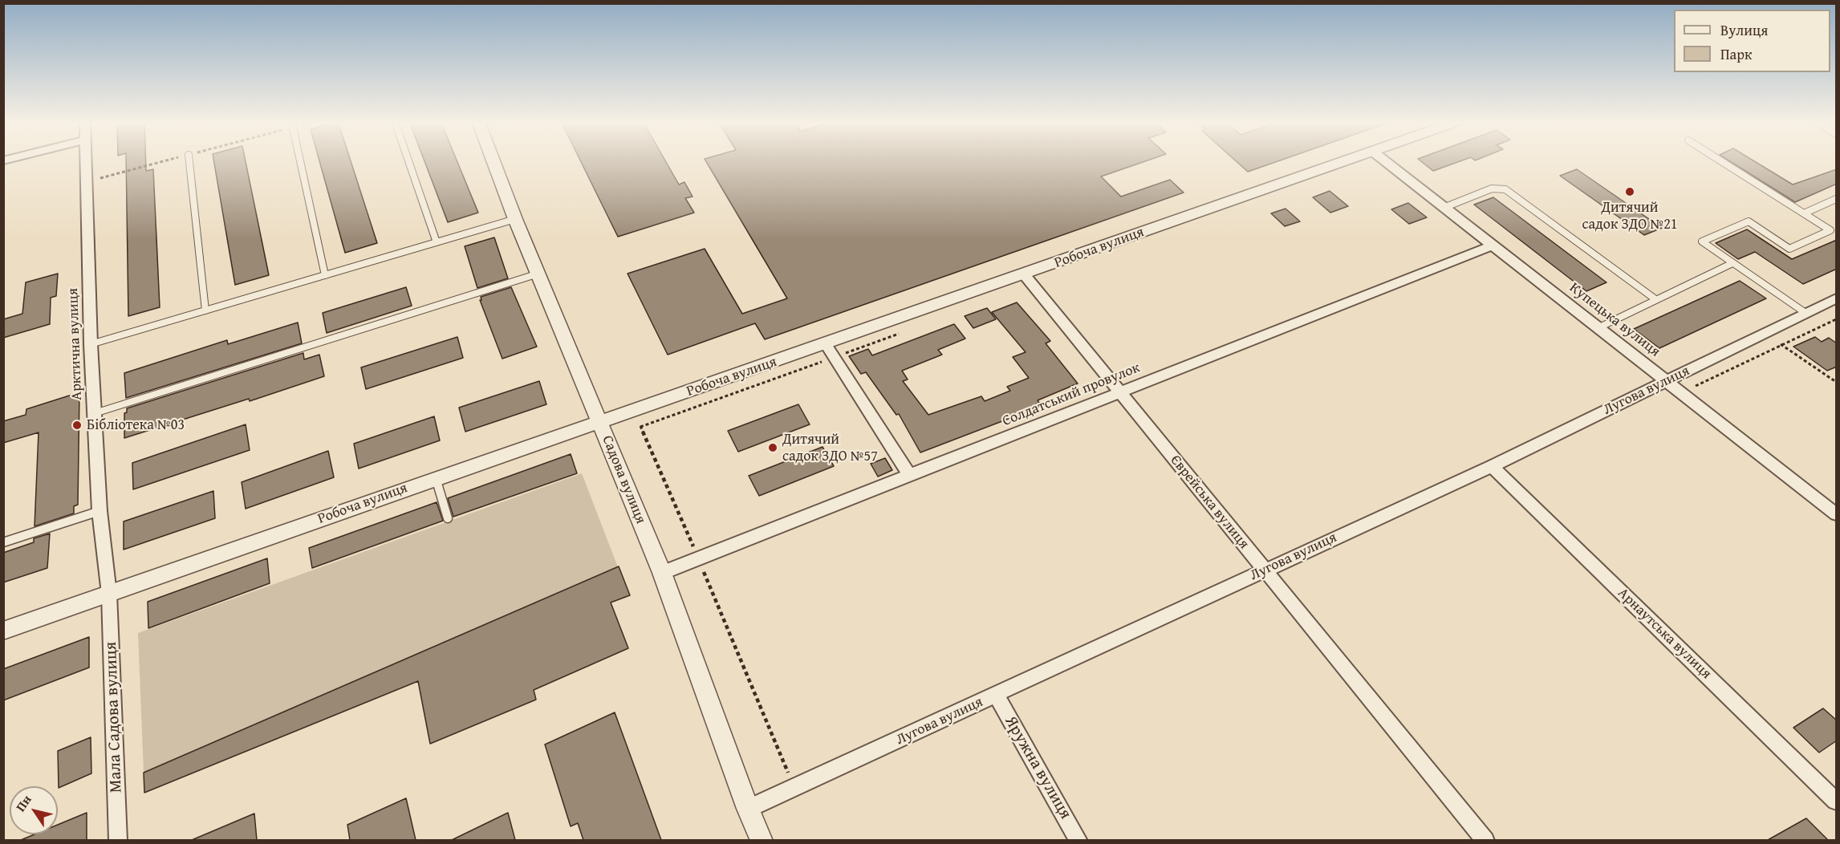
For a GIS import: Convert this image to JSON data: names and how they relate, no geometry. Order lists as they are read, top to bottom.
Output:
{
  "streets": {
    "street": [
      "Робоча вулиця",
      "Купецька вулиця",
      "Арктична вулиця",
      "Лугова вулиця",
      "Солдатський провулок",
      "Садова вулиця",
      "Єврейська вулиця",
      "Арнаутська вулиця",
      "Мала Садова вулиця",
      "Яружна вулиця"
    ]
  },
  "crossings": [
    ["Робоча вулиця", "Арктична вулиця"],
    ["Робоча вулиця", "Садова вулиця"],
    ["Робоча вулиця", "Єврейська вулиця"],
    ["Робоча вулиця", "Мала Садова вулиця"],
    ["Купецька вулиця", "Лугова вулиця"],
    ["Купецька вулиця", "Солдатський провулок"],
    ["Арктична вулиця", "Мала Садова вулиця"],
    ["Лугова вулиця", "Садова вулиця"],
    ["Лугова вулиця", "Єврейська вулиця"],
    ["Лугова вулиця", "Арнаутська вулиця"],
    ["Лугова вулиця", "Яружна вулиця"],
    ["Солдатський провулок", "Садова вулиця"],
    ["Солдатський провулок", "Єврейська вулиця"]
  ],
  "places": ["Дитячий садок ЗДО №21", "Бібліотека №03", "Дитячий садок ЗДО №57"],
  "legend": ["Вулиця", "Парк"],
  "north": "top left"
}
